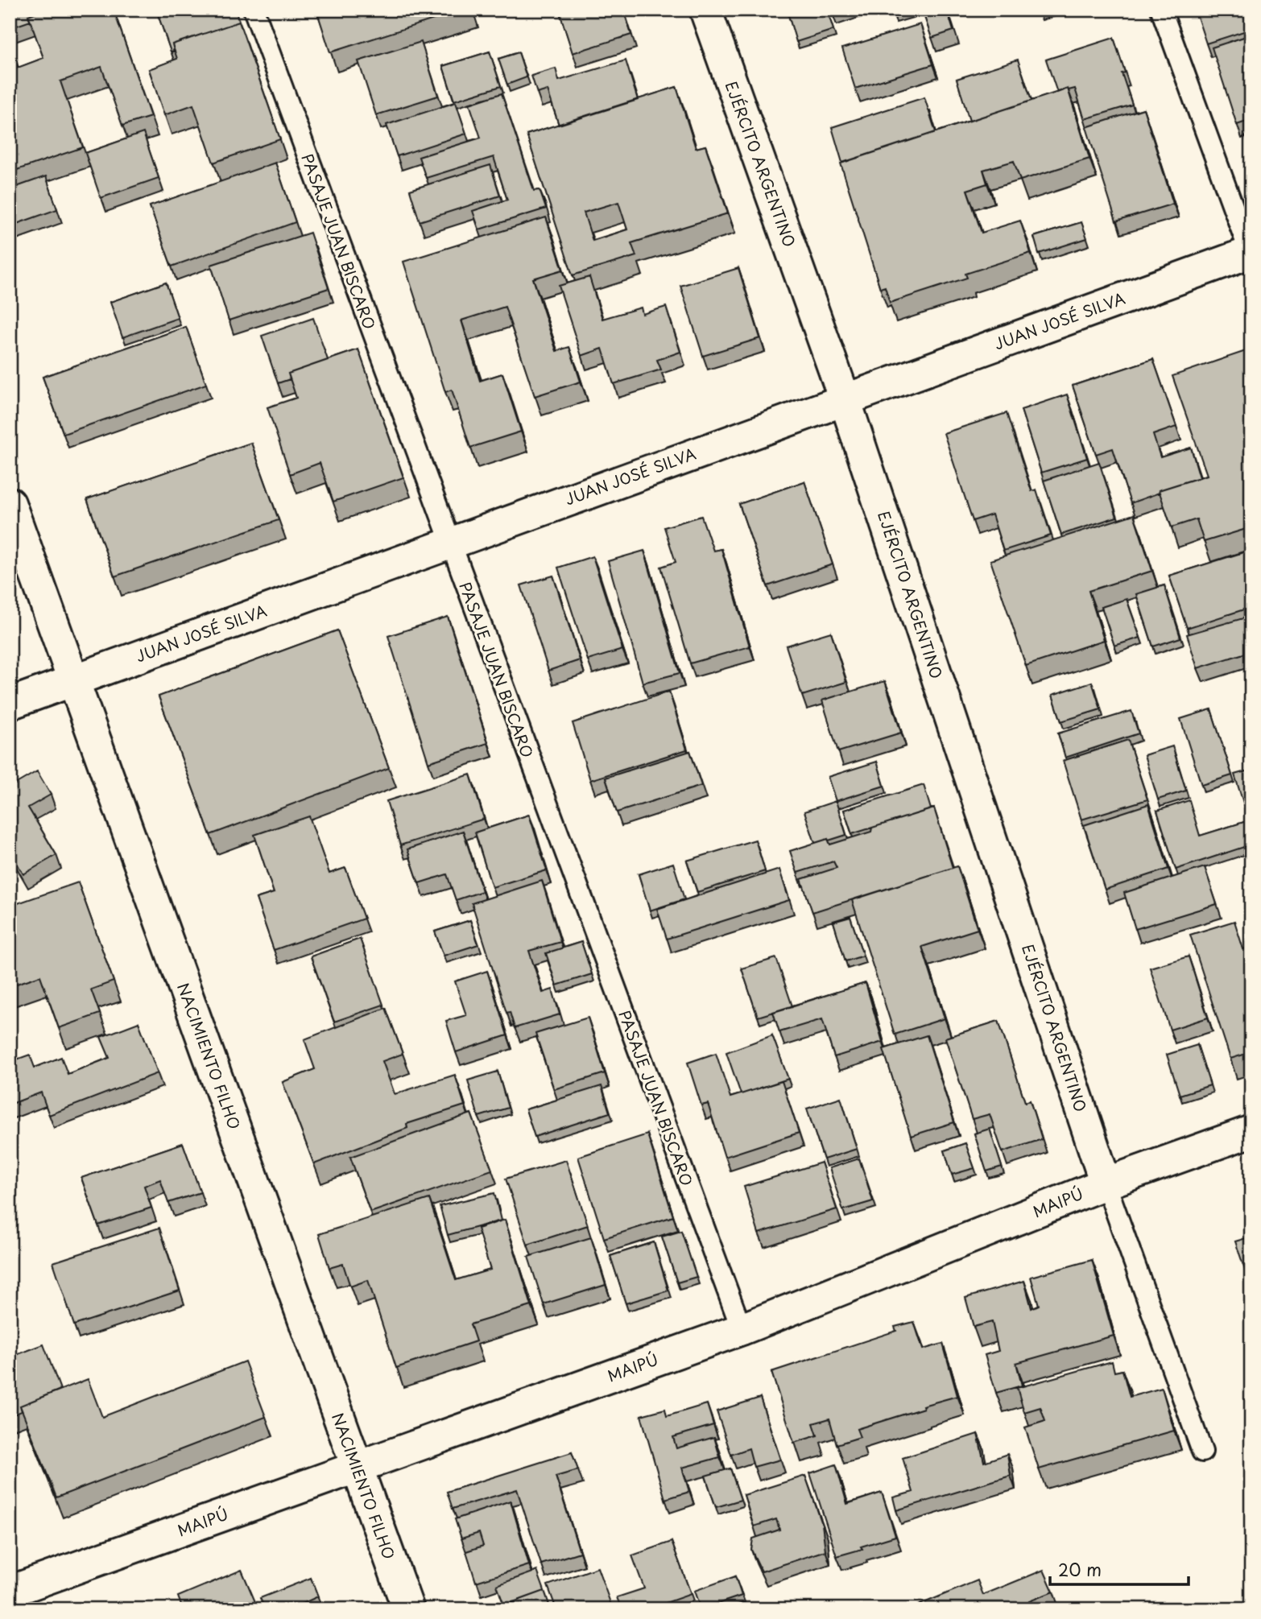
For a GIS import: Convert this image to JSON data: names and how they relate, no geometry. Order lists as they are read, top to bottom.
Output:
{
  "streets": {
    "street": [
      "EJÉRCITO ARGENTINO",
      "JUAN JOSÉ SILVA",
      "NACIMIENTO FILHO",
      "MAIPÚ"
    ],
    "lane": ["PASAJE JUAN BISCARO"]
  },
  "crossings": [
    ["EJÉRCITO ARGENTINO", "JUAN JOSÉ SILVA"],
    ["EJÉRCITO ARGENTINO", "MAIPÚ"],
    ["PASAJE JUAN BISCARO", "JUAN JOSÉ SILVA"],
    ["PASAJE JUAN BISCARO", "MAIPÚ"],
    ["JUAN JOSÉ SILVA", "NACIMIENTO FILHO"],
    ["NACIMIENTO FILHO", "MAIPÚ"]
  ],
  "scale_bar": "20 m"
}
